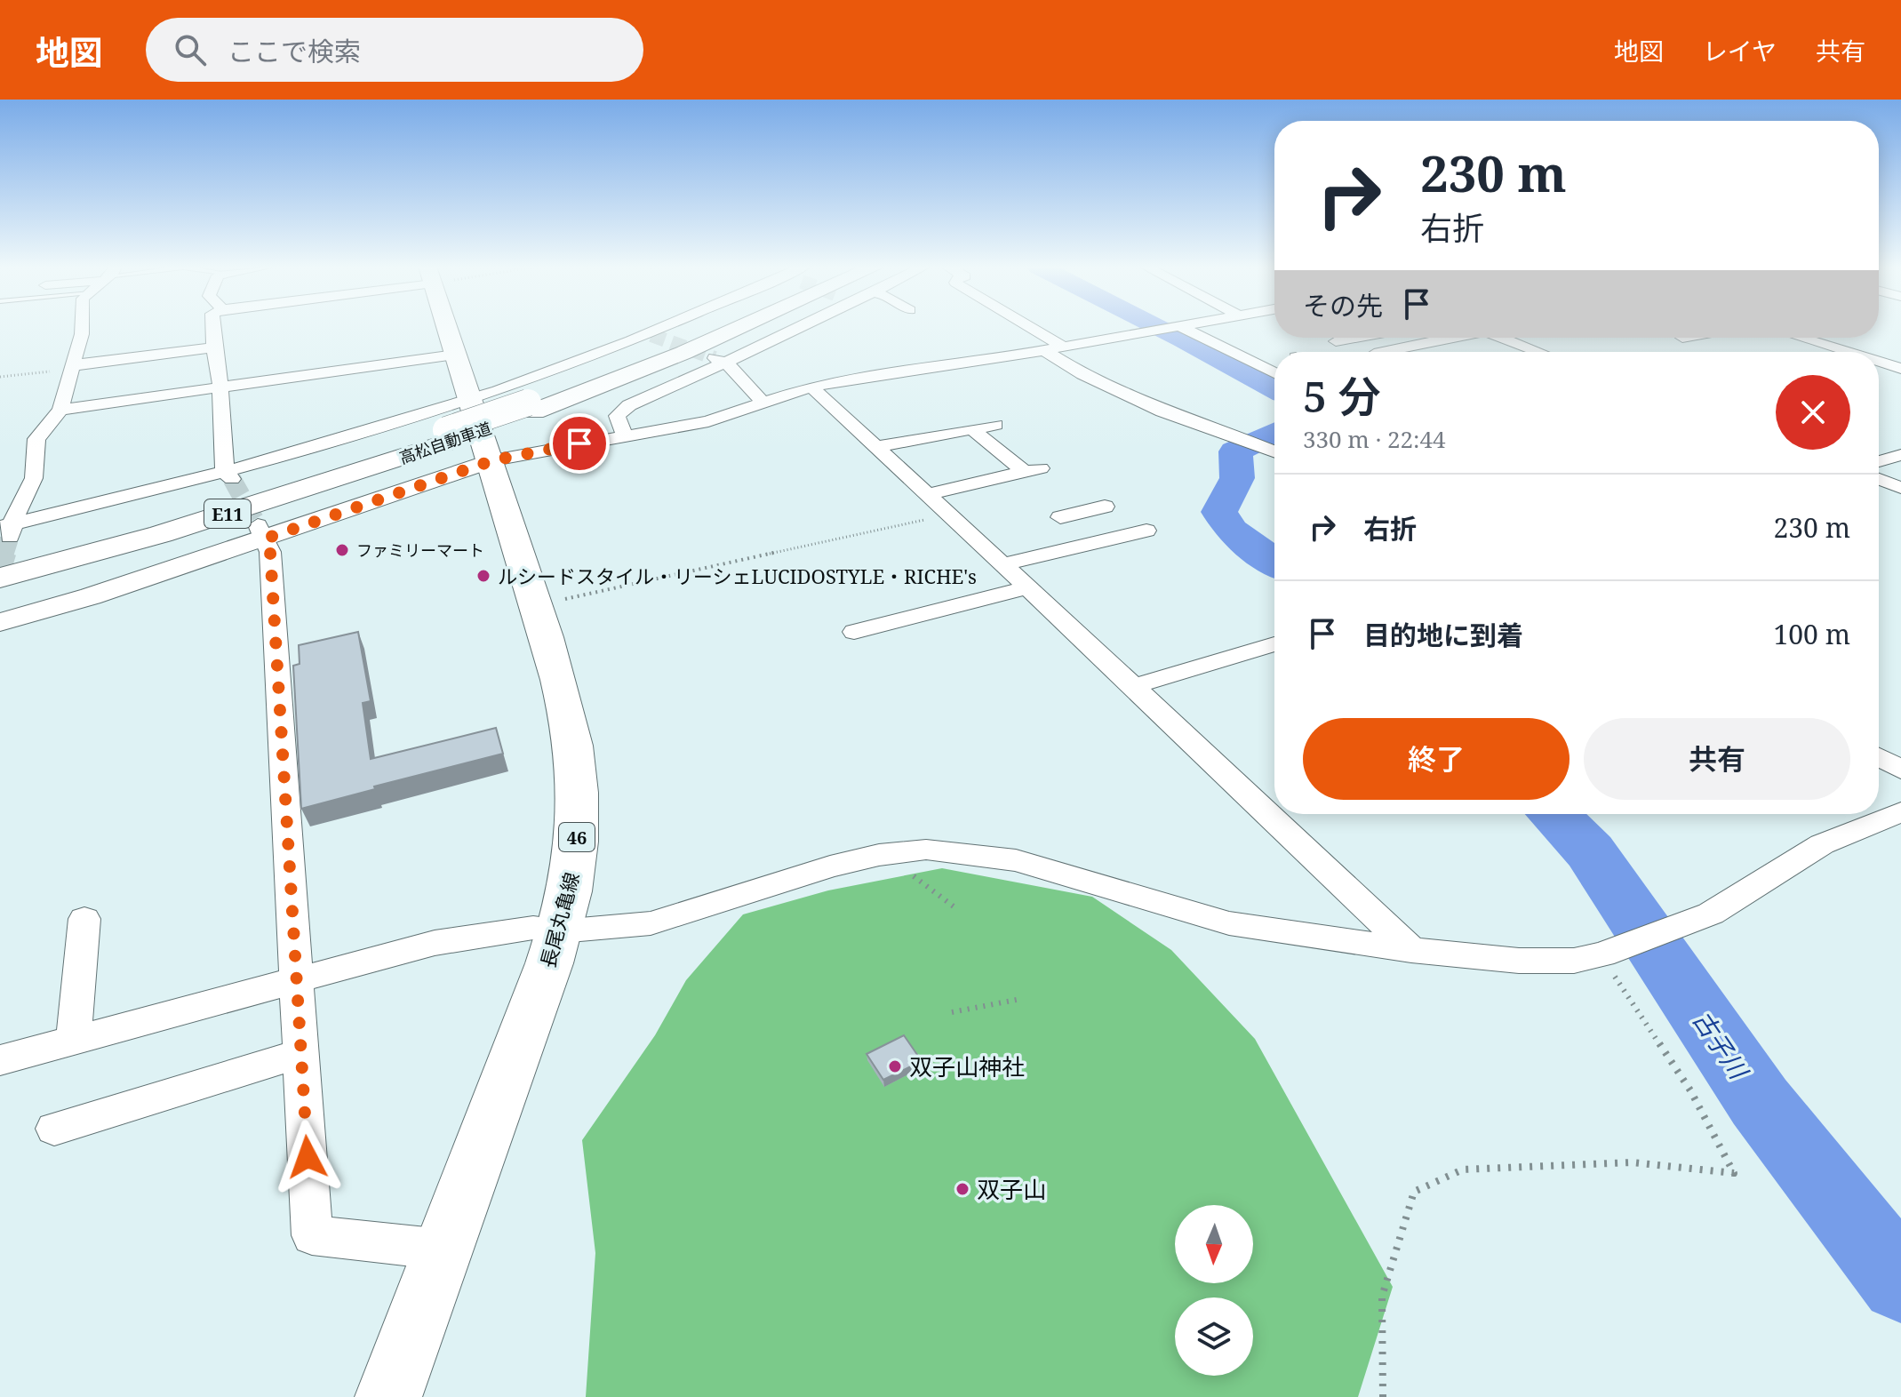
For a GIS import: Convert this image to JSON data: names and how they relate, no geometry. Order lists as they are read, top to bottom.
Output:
{
  "streets": {
    "main road": [
      "高松自動車道",
      "E11",
      "46",
      "長尾丸亀線"
    ]
  },
  "crossings": [
    ["高松自動車道", "長尾丸亀線"]
  ],
  "water": ["古子川"],
  "places": [
    "ファミリーマート",
    "ルシードスタイル・リーシェLUCIDOSTYLE・RICHE's",
    "双子山神社",
    "双子山"
  ],
  "north": "bottom",
  "page": {
    "header": "地図",
    "search": "ここで検索",
    "nav": ["地図", "レイヤ", "共有"],
    "turn": ["230 m", "右折"],
    "then": "その先",
    "heading": ["5 分", "330 m · 22:44"],
    "list": [
      {
        "name": "右折",
        "value": "230 m"
      },
      {
        "name": "目的地に到着",
        "value": "100 m"
      }
    ],
    "buttons": ["終了", "共有"]
  }
}
